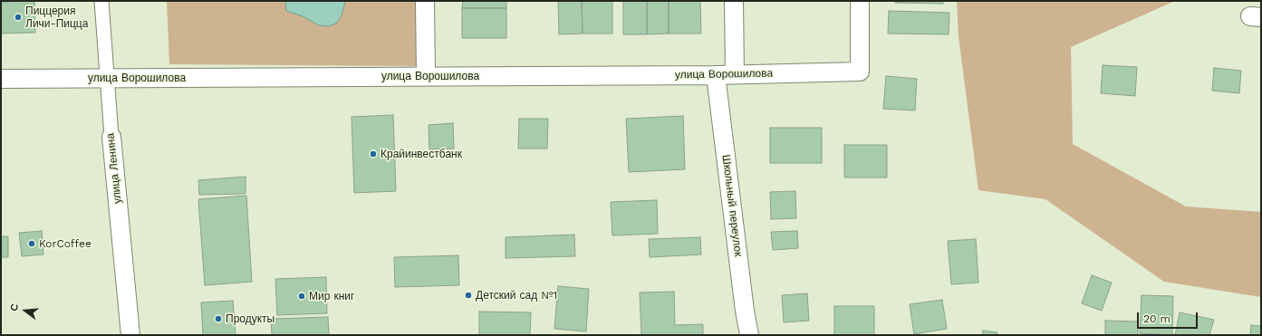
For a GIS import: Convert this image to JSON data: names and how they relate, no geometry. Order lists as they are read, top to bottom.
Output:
{
  "streets": {
    "street": ["улица Ворошилова", "улица Ленина", "Школьный переулок"]
  },
  "crossings": [
    ["улица Ворошилова", "улица Ленина"],
    ["улица Ворошилова", "Школьный переулок"]
  ],
  "places": [
    "Пиццерия Личи-Пицца",
    "Крайинвестбанк",
    "KorCoffee",
    "Детский сад №1",
    "Мир книг",
    "Продукты"
  ],
  "scale_bar": "20 m",
  "north": "left"
}
